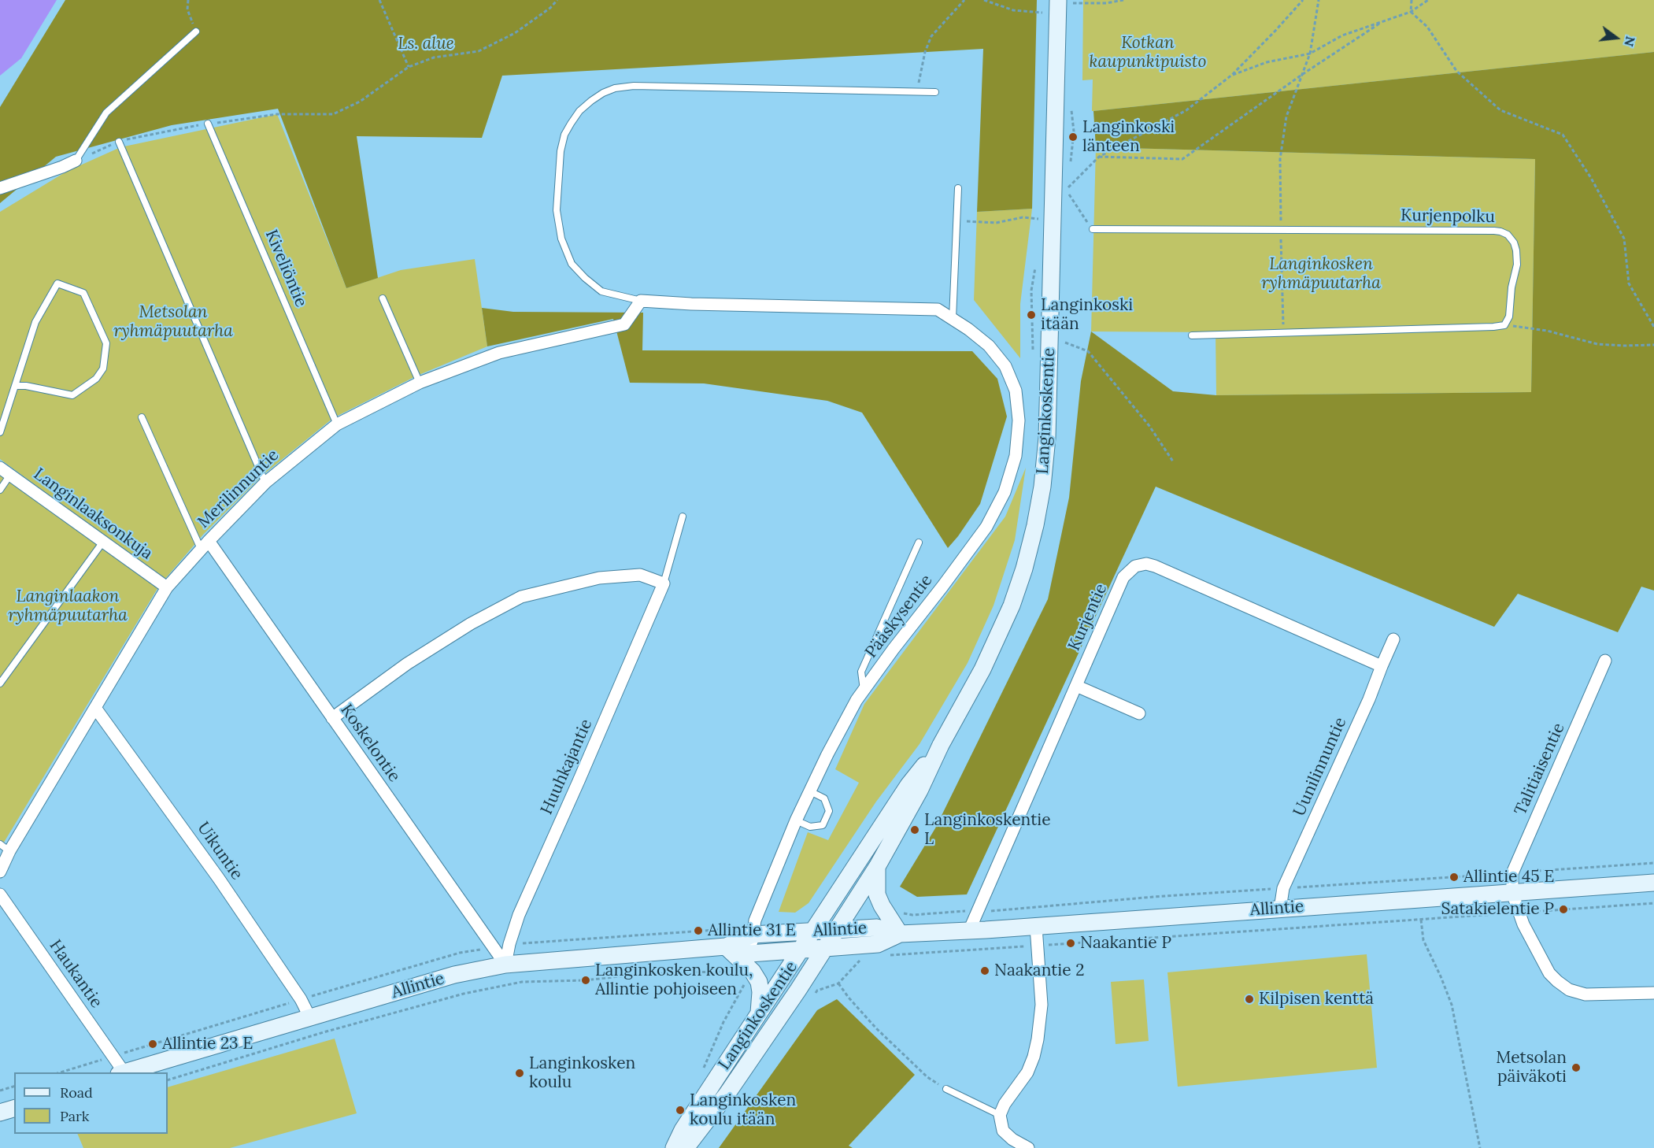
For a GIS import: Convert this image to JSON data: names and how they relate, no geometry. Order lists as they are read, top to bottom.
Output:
{
  "streets": {
    "street": [
      "Langinkoskentie",
      "Merilinnuntie",
      "Langinlaaksonkuja",
      "Pääskysentie",
      "Kurjentie",
      "Koskelontie",
      "Huuhkajantie",
      "Uunilinnuntie",
      "Talitiaisentie",
      "Uikuntie",
      "Allintie",
      "Haukantie"
    ],
    "lane": ["Kurjenpolku", "Kiveliöntie"]
  },
  "crossings": [
    ["Kiveliöntie", "Merilinnuntie"],
    ["Langinkoskentie", "Allintie"],
    ["Merilinnuntie", "Langinlaaksonkuja"],
    ["Merilinnuntie", "Pääskysentie"],
    ["Merilinnuntie", "Koskelontie"],
    ["Merilinnuntie", "Uikuntie"],
    ["Pääskysentie", "Allintie"],
    ["Kurjentie", "Uunilinnuntie"],
    ["Kurjentie", "Allintie"],
    ["Koskelontie", "Huuhkajantie"],
    ["Koskelontie", "Allintie"],
    ["Huuhkajantie", "Allintie"],
    ["Uunilinnuntie", "Allintie"],
    ["Talitiaisentie", "Allintie"],
    ["Uikuntie", "Allintie"],
    ["Allintie", "Haukantie"]
  ],
  "parks": [
    "Kotkan kaupunkipuisto",
    "Ls. alue",
    "Langinkosken ryhmäpuutarha",
    "Metsolan ryhmäpuutarha",
    "Langinlaakon ryhmäpuutarha"
  ],
  "places": [
    "Langinkoski länteen",
    "Langinkoski itään",
    "Langinkoskentie L",
    "Allintie 45 E",
    "Satakielentie P",
    "Allintie 31 E",
    "Naakantie P",
    "Naakantie 2",
    "Langinkosken koulu, Allintie pohjoiseen",
    "Kilpisen kenttä",
    "Allintie 23 E",
    "Metsolan päiväkoti",
    "Langinkosken koulu",
    "Langinkosken koulu itään"
  ],
  "legend": ["Road", "Park"],
  "north": "right"
}
